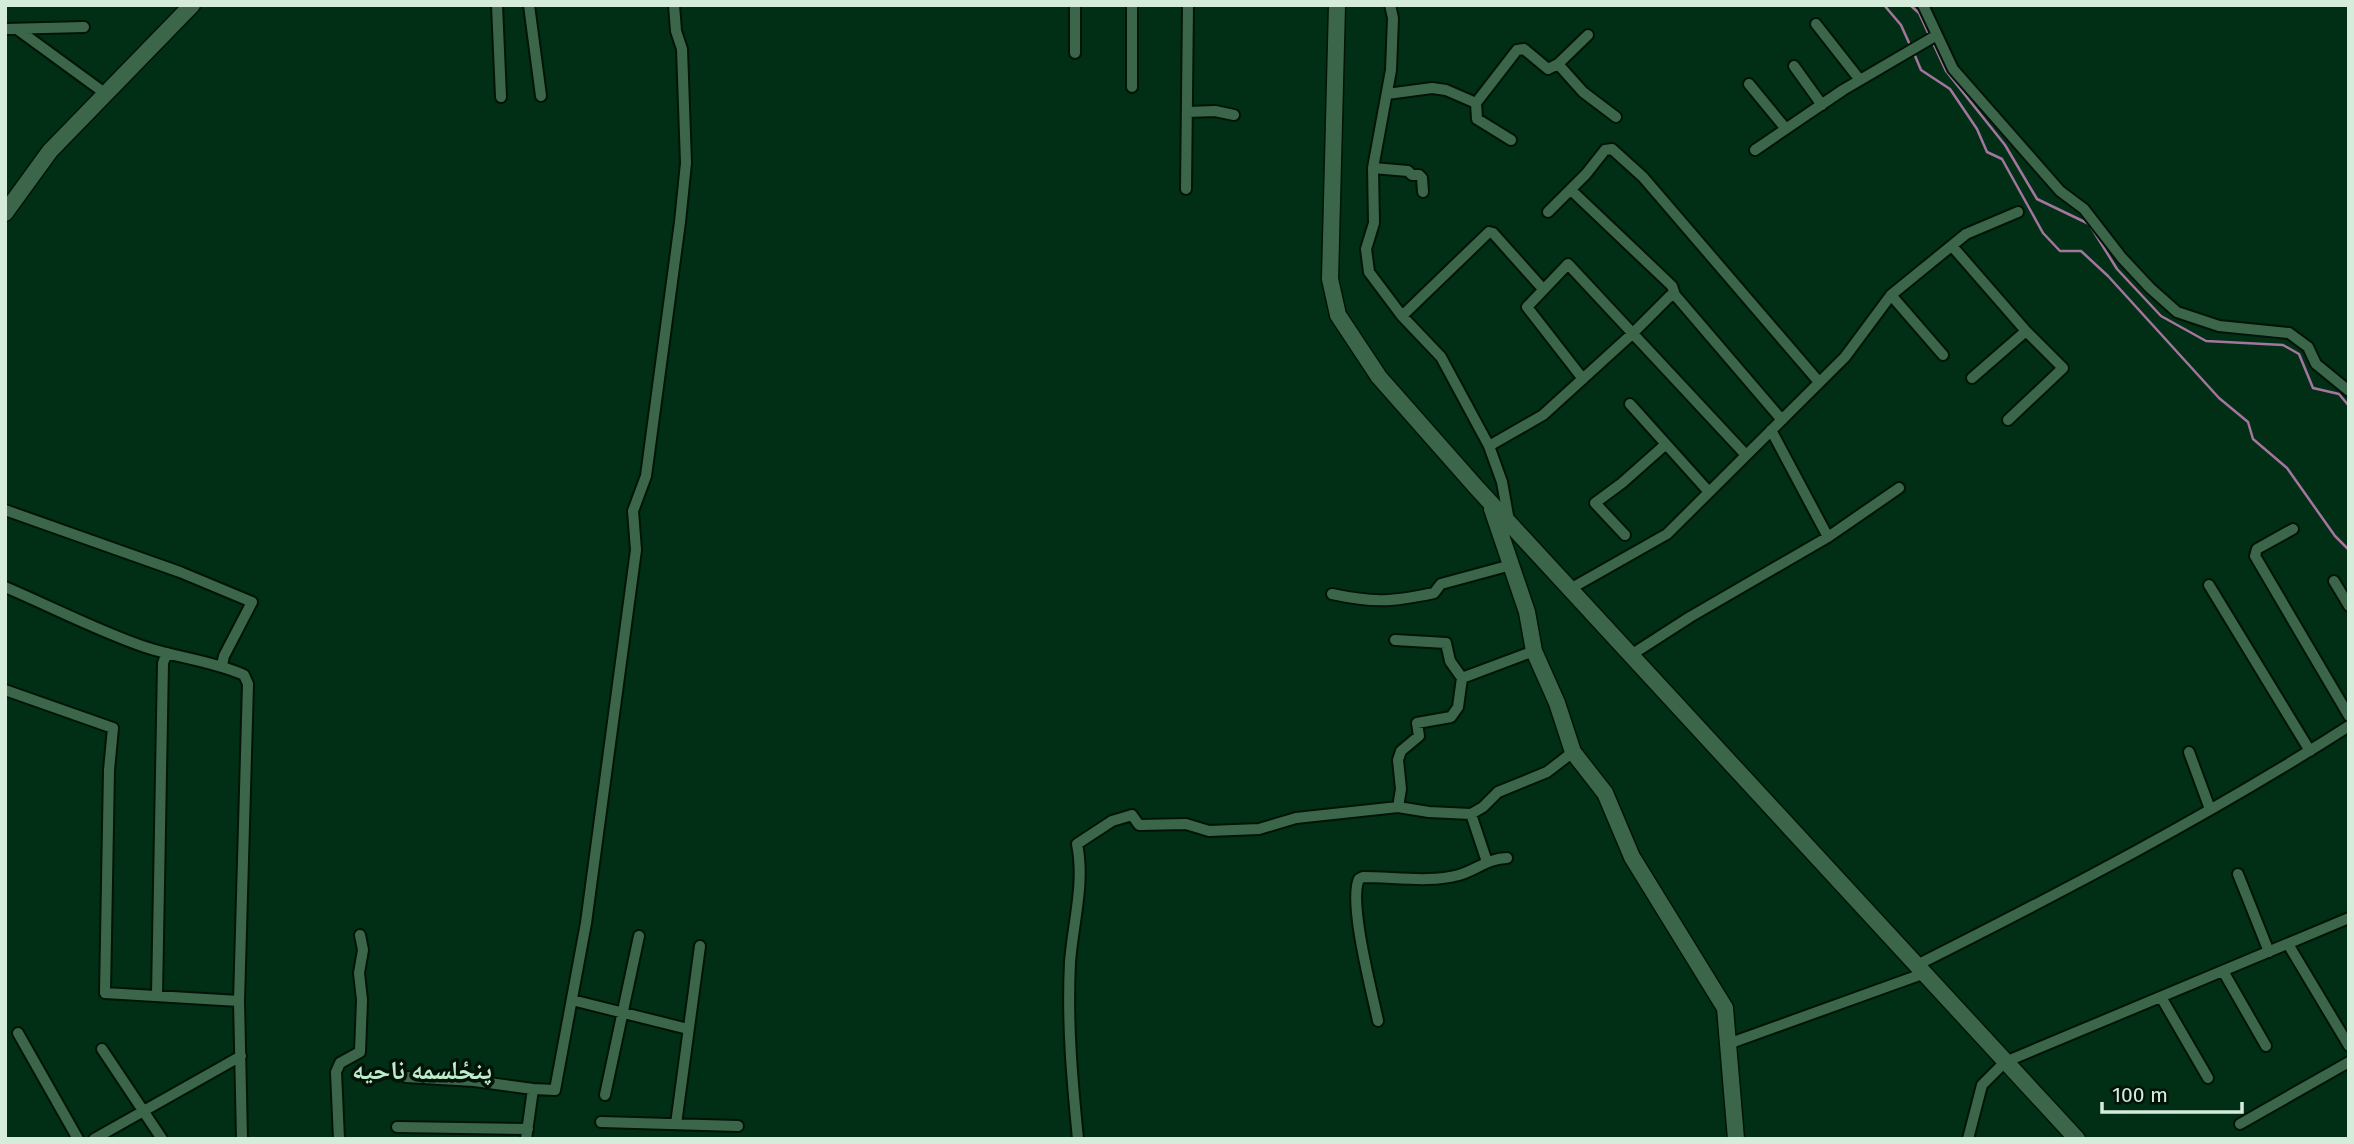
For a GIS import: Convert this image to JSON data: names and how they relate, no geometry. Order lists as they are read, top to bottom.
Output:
{
  "districts": ["پنځلسمه ناحیه"],
  "scale_bar": "100 m"
}
